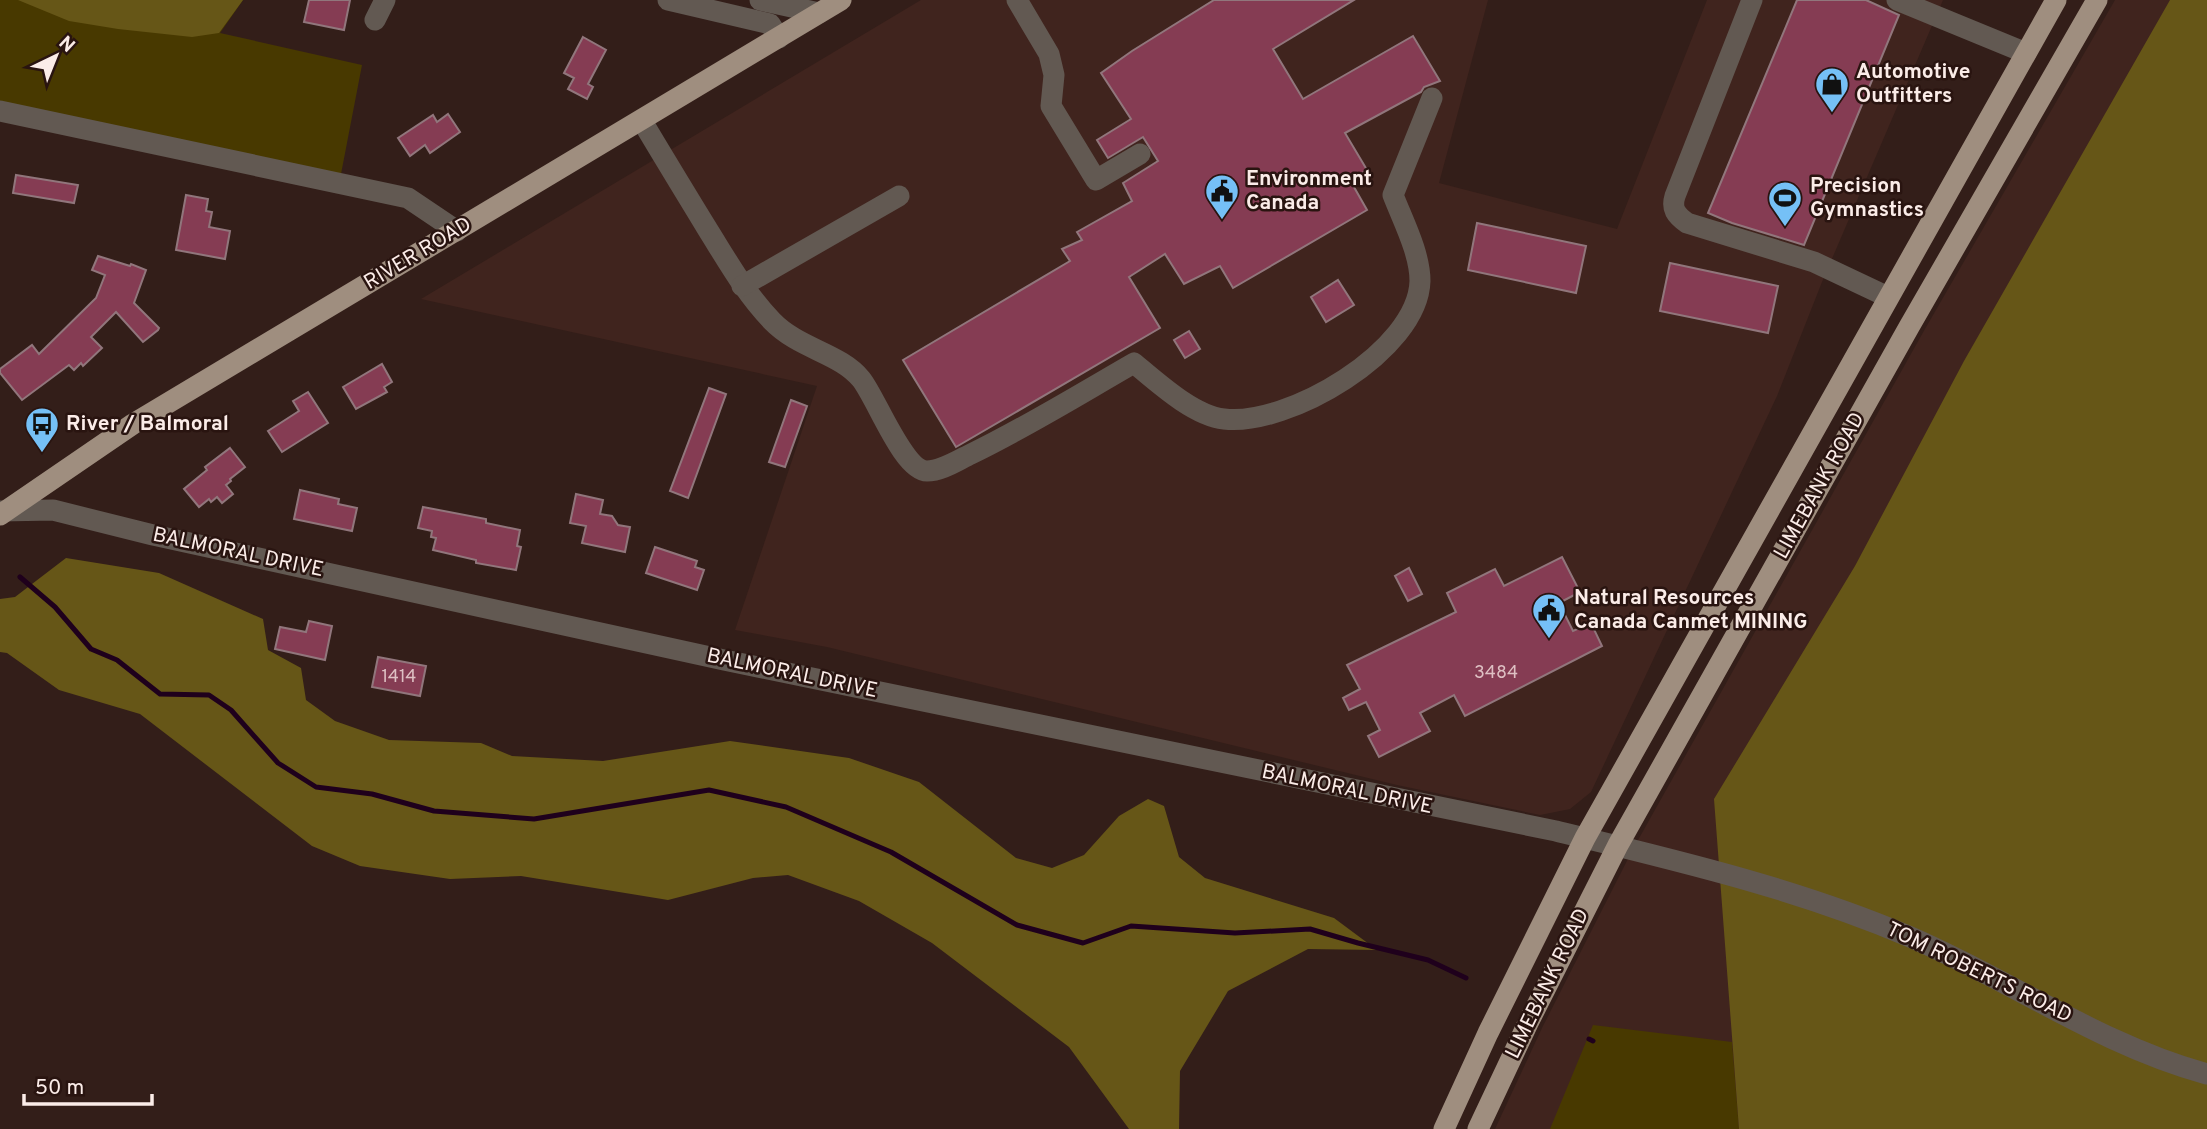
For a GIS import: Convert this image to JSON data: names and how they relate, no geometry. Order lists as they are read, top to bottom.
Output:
{
  "streets": {
    "main road": ["RIVER ROAD", "LIMEBANK ROAD"],
    "street": ["BALMORAL DRIVE", "TOM ROBERTS ROAD"]
  },
  "crossings": [
    ["RIVER ROAD", "BALMORAL DRIVE"],
    ["LIMEBANK ROAD", "BALMORAL DRIVE"],
    ["LIMEBANK ROAD", "TOM ROBERTS ROAD"],
    ["BALMORAL DRIVE", "TOM ROBERTS ROAD"]
  ],
  "places": {
    "shop": ["Automotive Outfitters"],
    "public building": ["Environment Canada", "Natural Resources Canada Canmet MINING"],
    "sports": ["Precision Gymnastics"],
    "bus stop": ["River / Balmoral"]
  },
  "house_numbers": ["3484", "1414"],
  "scale_bar": "50 m",
  "north": "top right"
}
